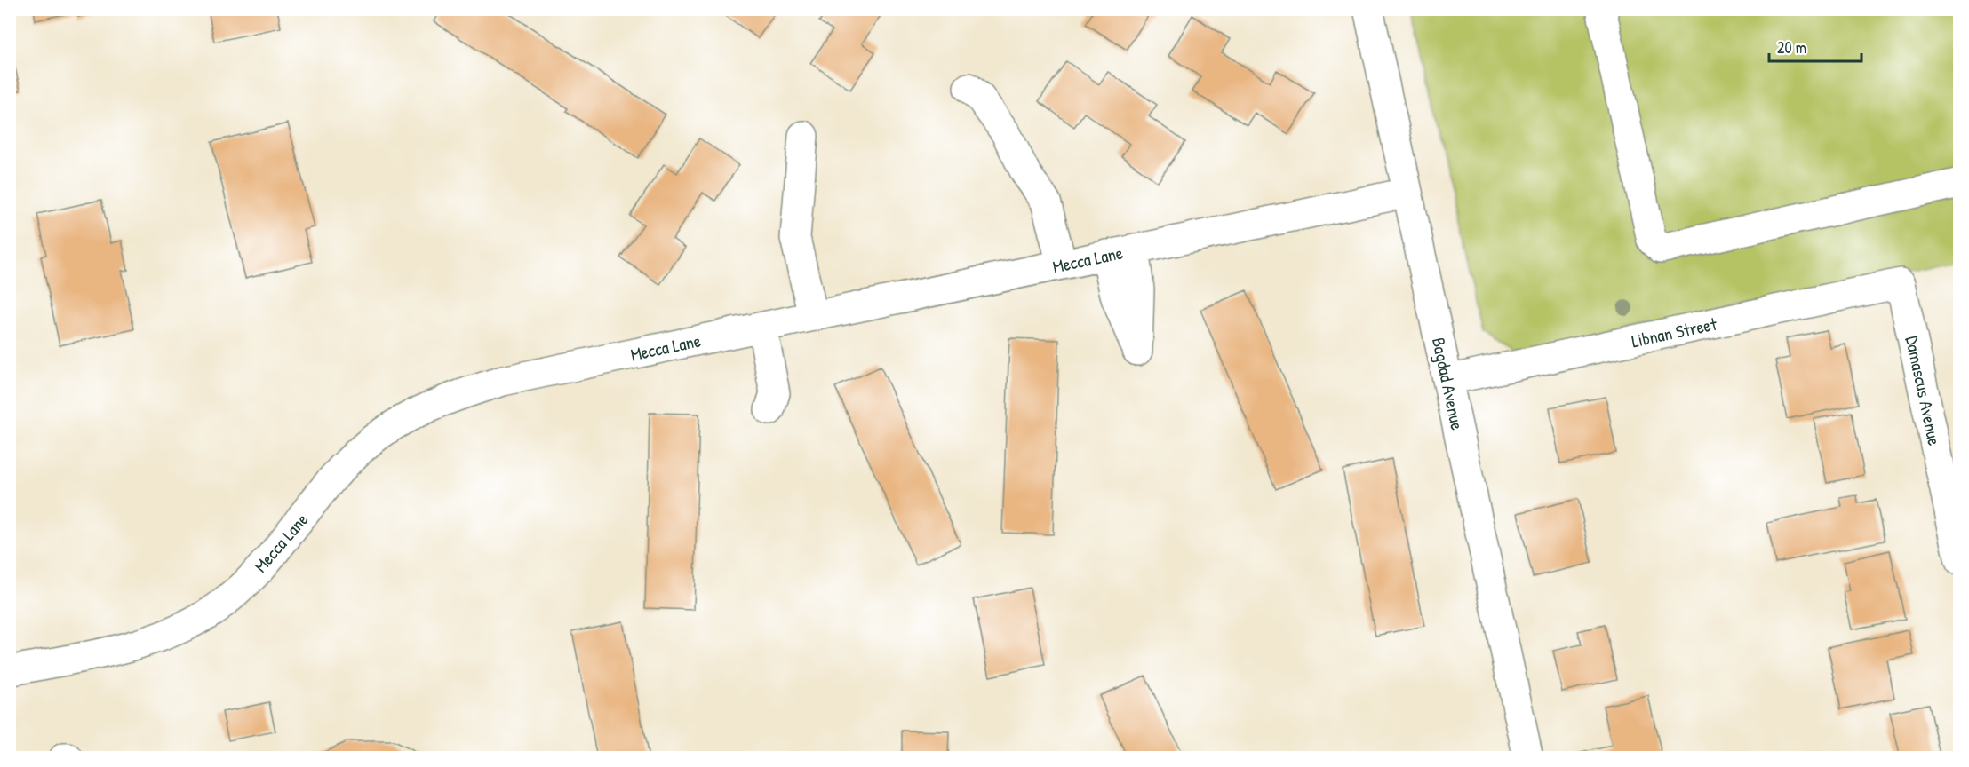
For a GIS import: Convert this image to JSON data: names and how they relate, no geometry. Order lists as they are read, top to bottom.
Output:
{
  "streets": {
    "street": [
      "Mecca Lane",
      "Libnan Street",
      "Bagdad Avenue",
      "Damascus Avenue"
    ]
  },
  "crossings": [
    ["Mecca Lane", "Bagdad Avenue"],
    ["Libnan Street", "Bagdad Avenue"],
    ["Libnan Street", "Damascus Avenue"]
  ],
  "scale_bar": "20 m"
}
